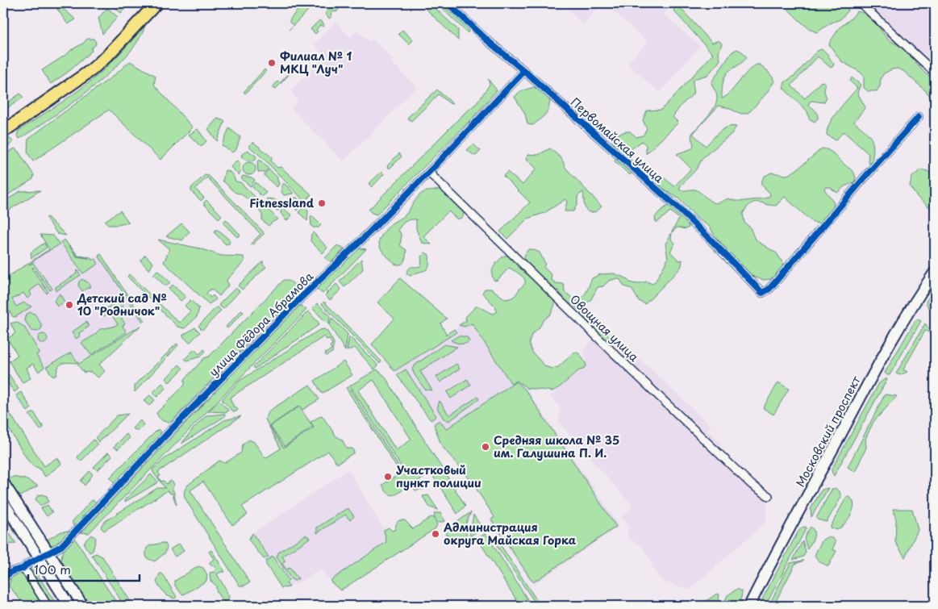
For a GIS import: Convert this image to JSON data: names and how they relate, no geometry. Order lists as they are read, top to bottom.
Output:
{
  "streets": {
    "main road": ["Московский проспект"],
    "street": ["Первомайская улица", "улица Фёдора Абрамова", "Овощная улица"]
  },
  "crossings": [
    ["Первомайская улица", "улица Фёдора Абрамова"],
    ["улица Фёдора Абрамова", "Овощная улица"]
  ],
  "places": [
    "Филиал № 1 МКЦ \"Луч\"",
    "Fitnessland",
    "Детский сад № 10 \"Родничок\"",
    "Средняя школа № 35 им. Галушина П. И.",
    "Участковый пункт полиции",
    "Администрация округа Майская Горка"
  ],
  "scale_bar": "100 m"
}
